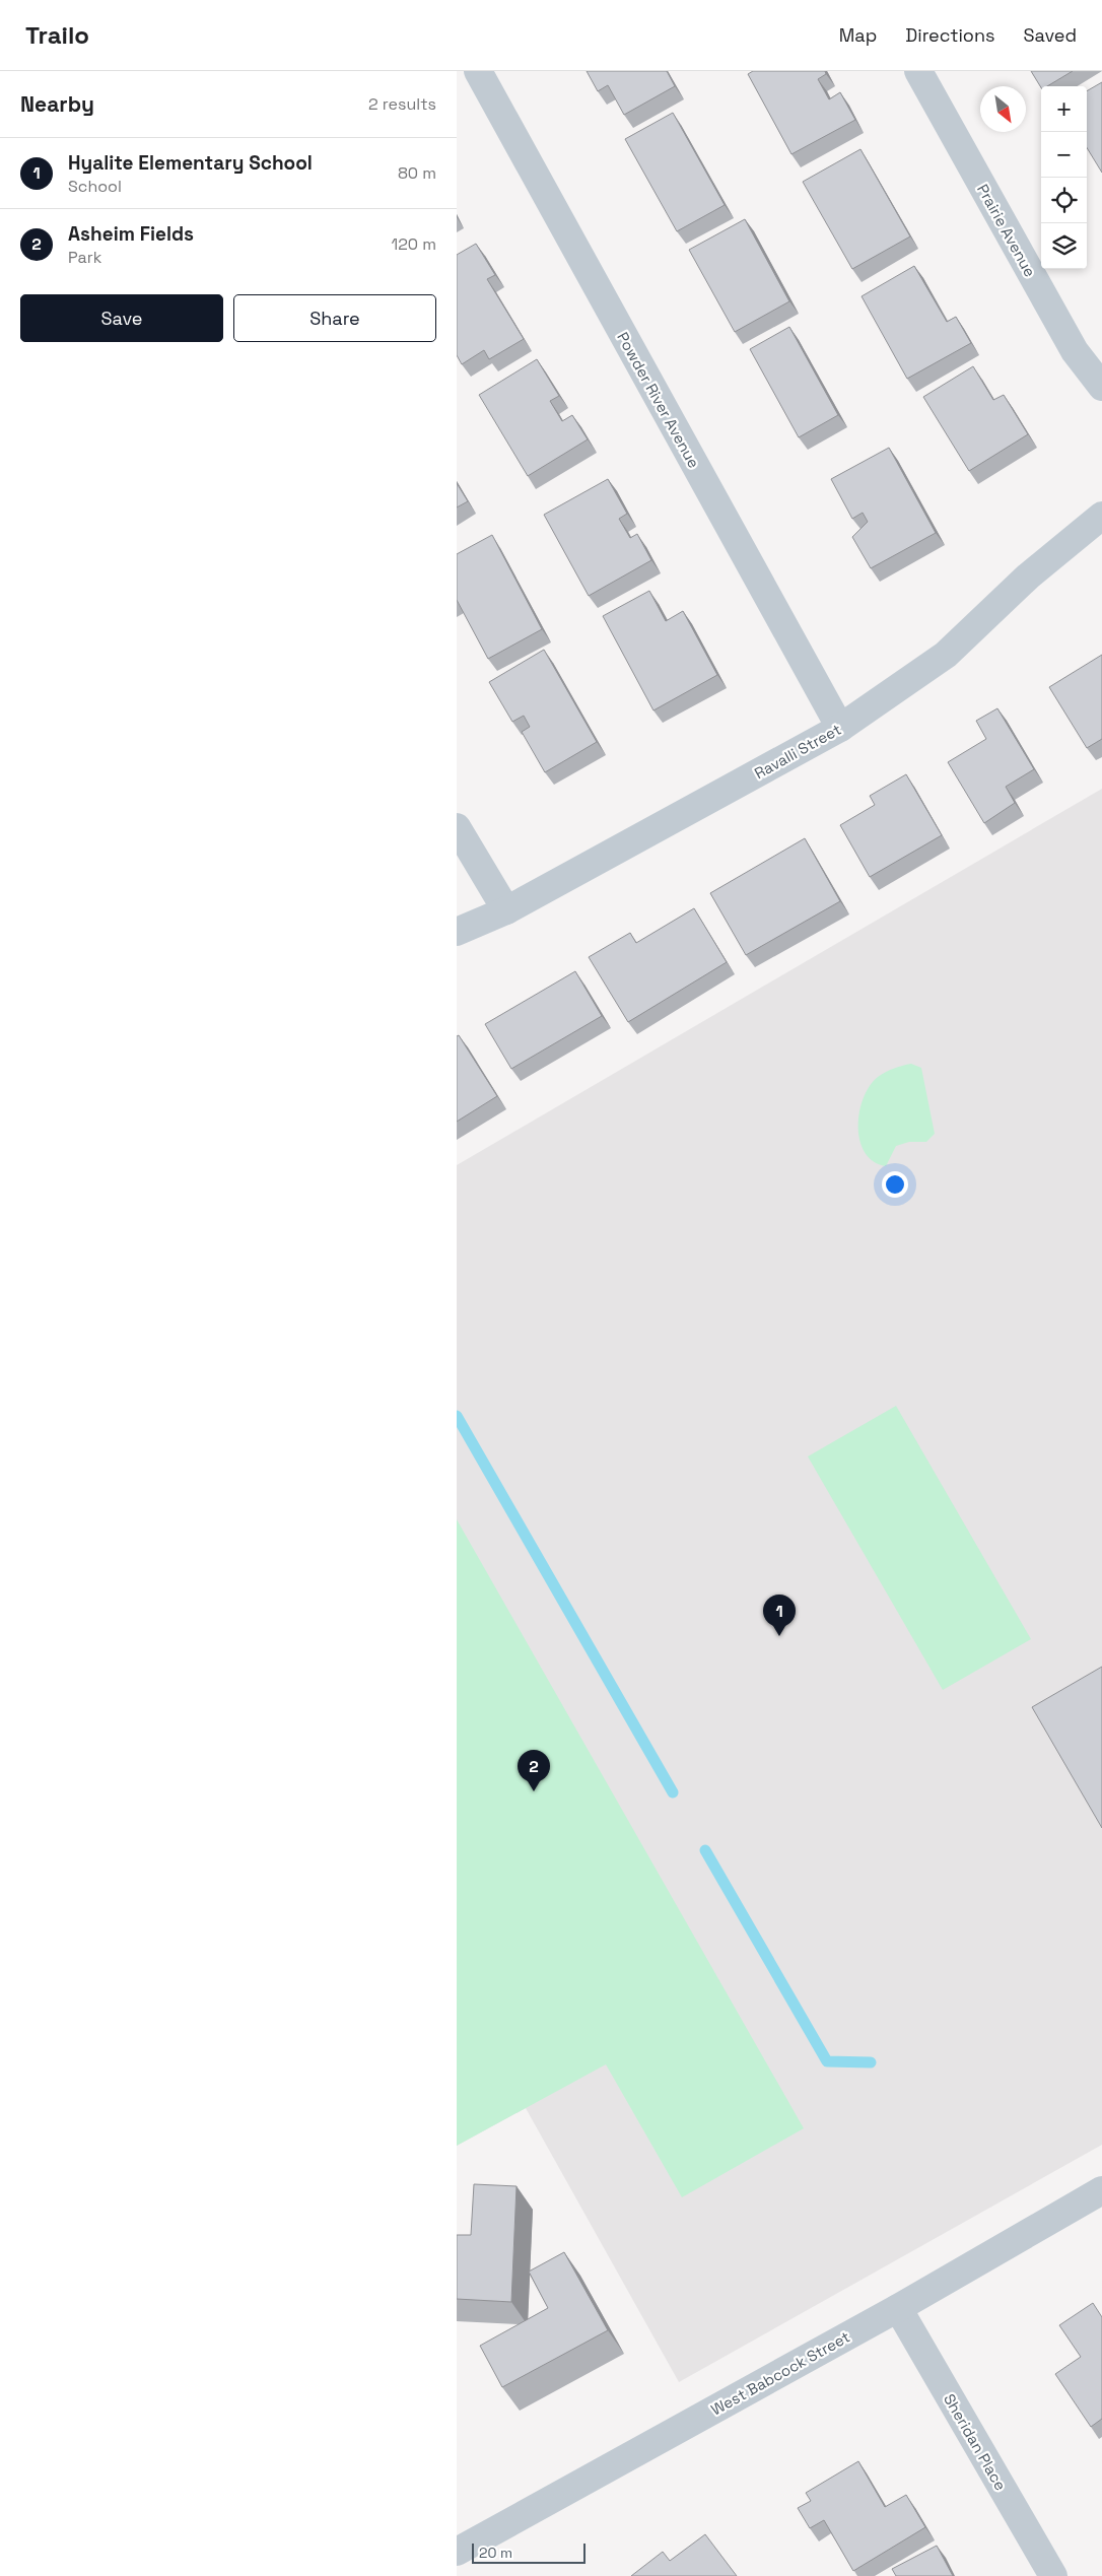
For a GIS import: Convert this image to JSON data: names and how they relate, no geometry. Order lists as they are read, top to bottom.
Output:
{
  "streets": {
    "street": [
      "Prairie Avenue",
      "Powder River Avenue",
      "Ravalli Street",
      "West Babcock Street",
      "Sheridan Place"
    ]
  },
  "crossings": [
    ["Powder River Avenue", "Ravalli Street"],
    ["West Babcock Street", "Sheridan Place"]
  ],
  "scale_bar": "20 m",
  "north": "bottom right",
  "page": {
    "header": "Trailo",
    "nav": ["Map", "Directions", "Saved"],
    "heading": ["Nearby", "2 results"],
    "map_buttons": ["+", "−"],
    "list": [
      {
        "mark": "1",
        "name": "Hyalite Elementary School",
        "note": "School",
        "value": "80 m"
      },
      {
        "mark": "2",
        "name": "Asheim Fields",
        "note": "Park",
        "value": "120 m"
      }
    ],
    "buttons": ["Save", "Share"],
    "pins": ["1", "2"],
    "scale": "20 m"
  }
}
